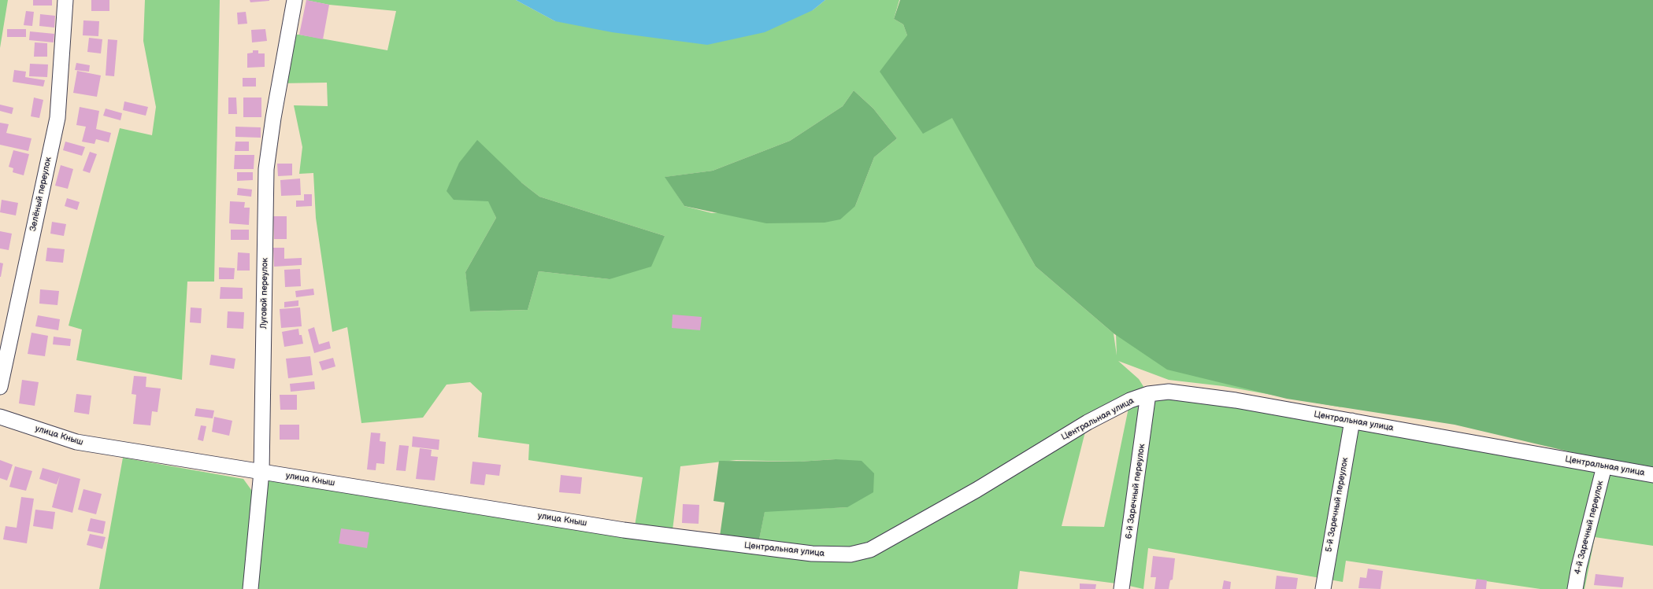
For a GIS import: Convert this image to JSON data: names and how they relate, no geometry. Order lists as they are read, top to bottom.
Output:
{
  "streets": {
    "street": [
      "Зелёный переулок",
      "Луговой переулок",
      "Центральная улица",
      "улица Кныш",
      "6-й Заречный переулок",
      "5-й Заречный переулок",
      "4-й Заречный переулок"
    ]
  },
  "crossings": [
    ["Луговой переулок", "улица Кныш"],
    ["Центральная улица", "улица Кныш"],
    ["Центральная улица", "6-й Заречный переулок"],
    ["Центральная улица", "5-й Заречный переулок"],
    ["Центральная улица", "4-й Заречный переулок"]
  ]
}
